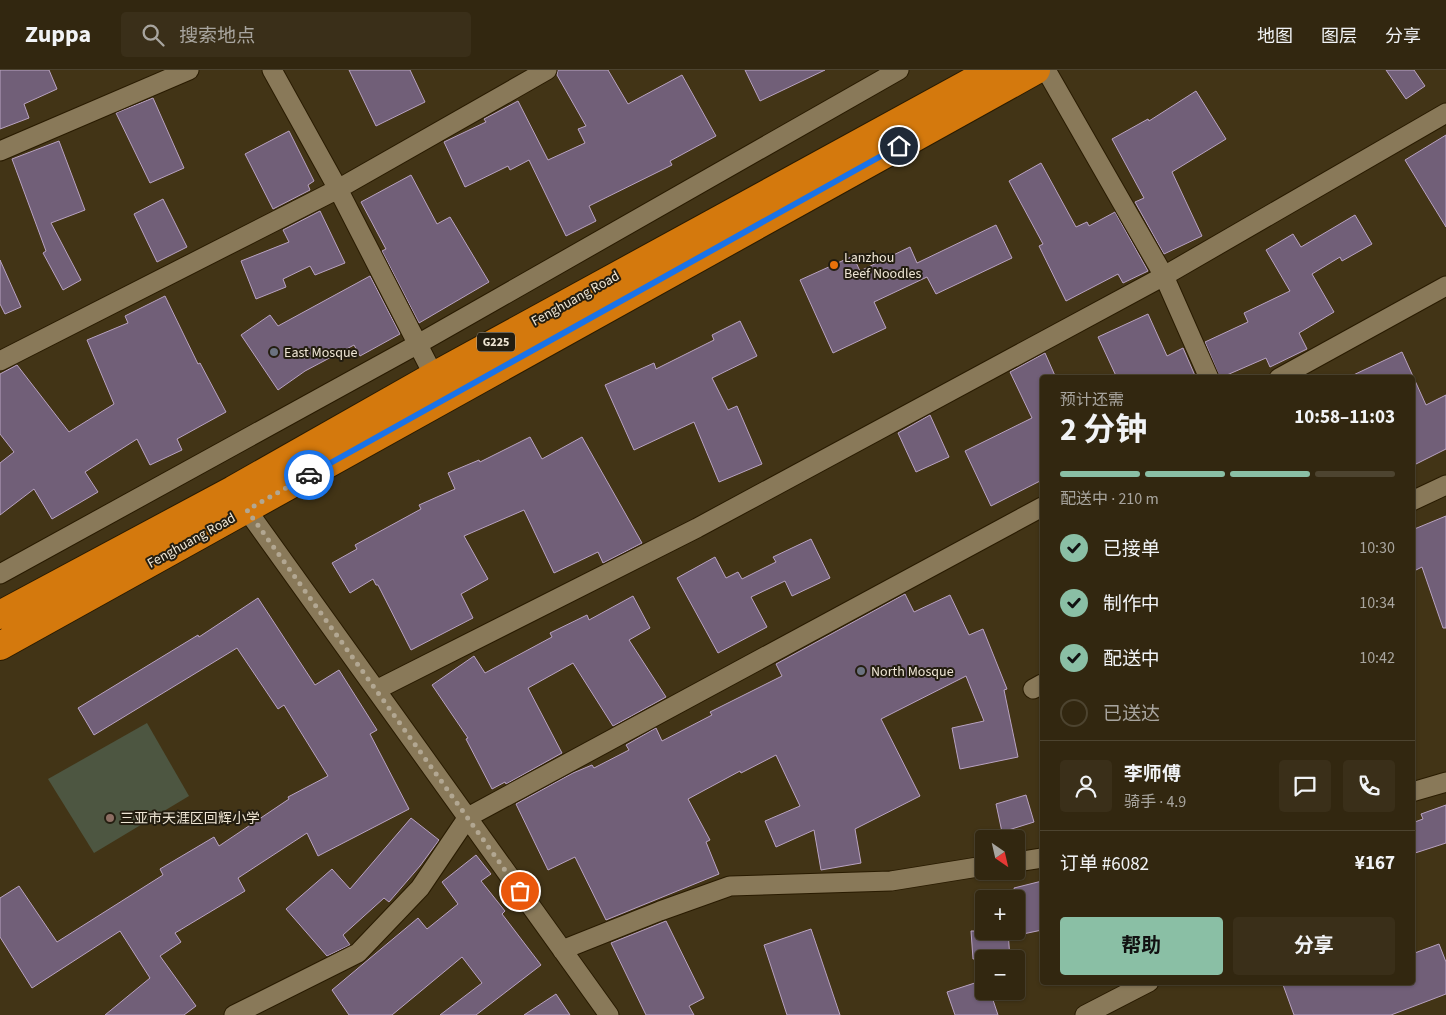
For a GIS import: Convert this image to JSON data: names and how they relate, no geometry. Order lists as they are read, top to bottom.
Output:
{
  "streets": {
    "highway": ["Fenghuang Road", "G225"]
  },
  "places": [
    "Lanzhou Beef Noodles",
    "East Mosque",
    "North Mosque",
    "三亚市天涯区回辉小学"
  ],
  "north": "bottom right",
  "page": {
    "header": "Zuppa",
    "search": "搜索地点",
    "nav": ["地图", "图层", "分享"],
    "heading": ["2 分钟", "预计还需", "10:58–11:03"],
    "panel": [
      "李师傅",
      "骑手 · 4.9",
      "订单 #6082",
      "¥167"
    ],
    "bar": "配送中 · 210 m",
    "list": [
      ["已接单", "10:30"],
      ["制作中", "10:34"],
      ["配送中", "10:42"],
      "已送达"
    ],
    "map_buttons": ["+", "−"],
    "buttons": ["帮助", "分享"]
  }
}
